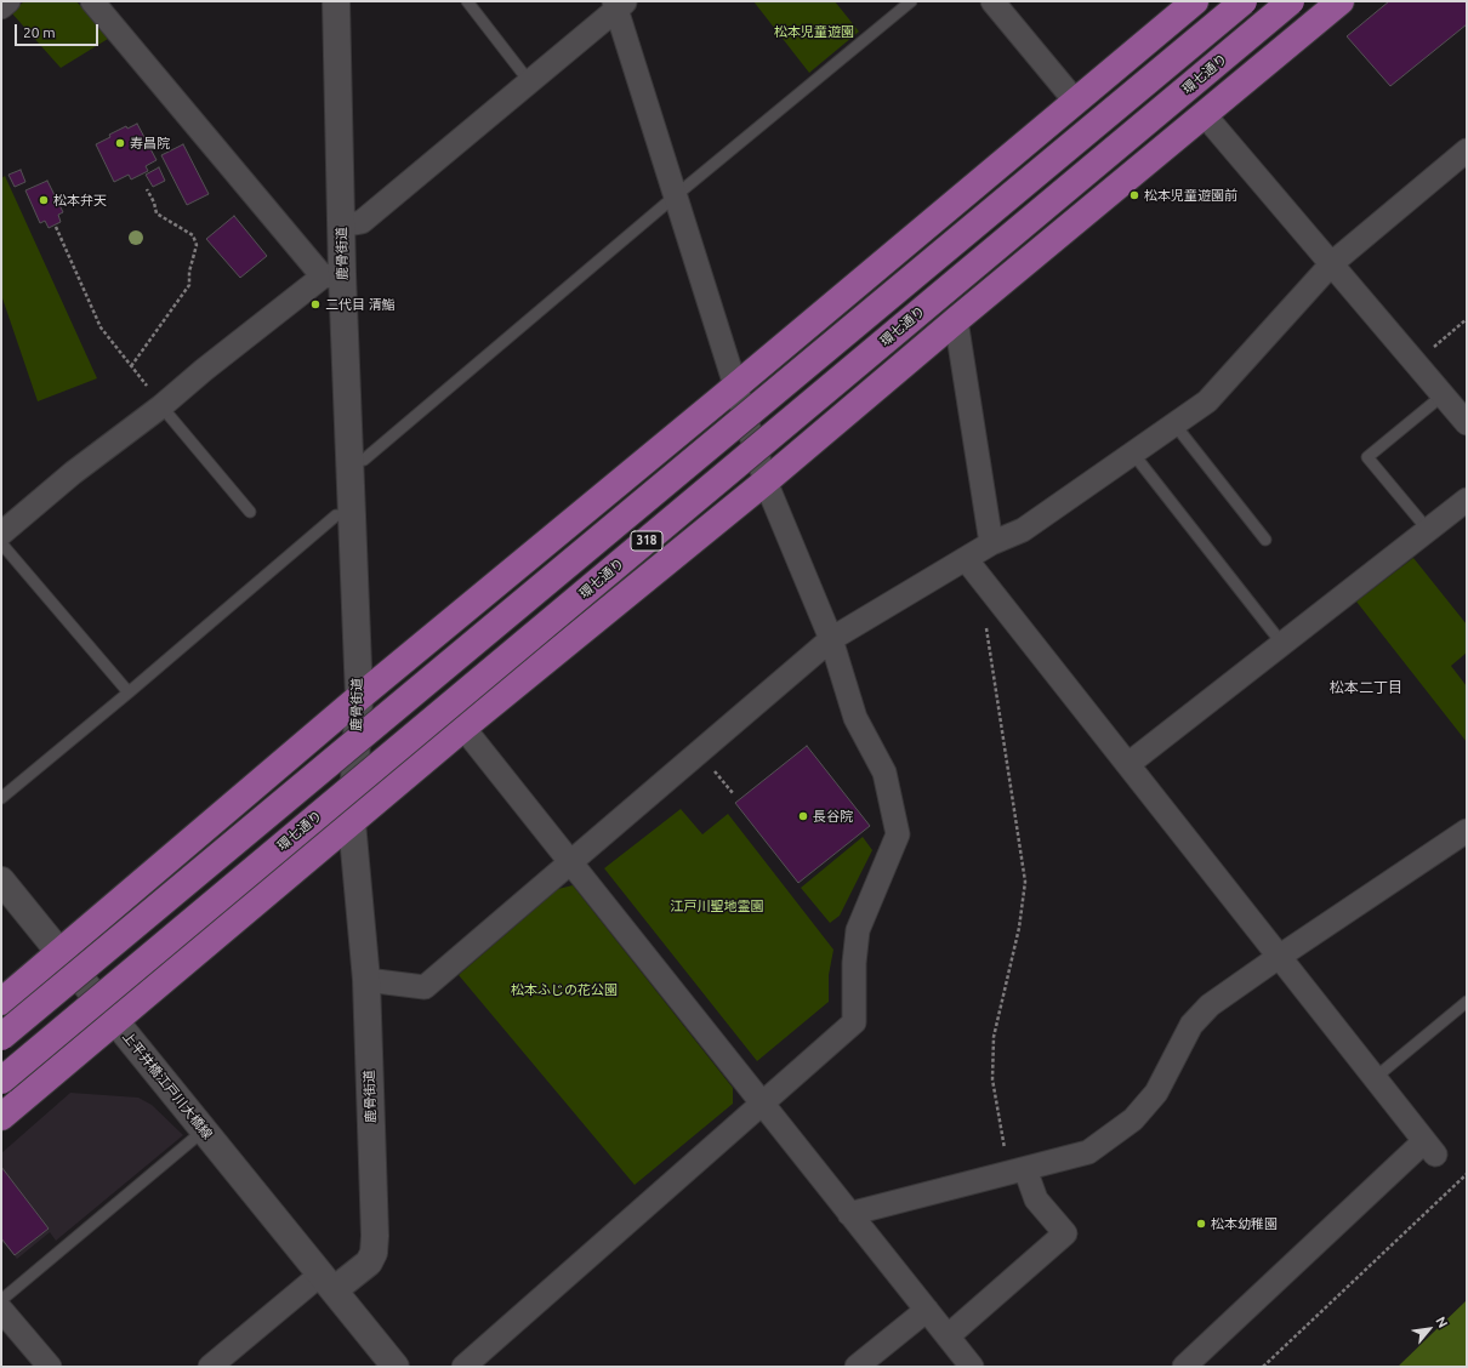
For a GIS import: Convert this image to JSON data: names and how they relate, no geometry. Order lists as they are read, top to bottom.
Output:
{
  "streets": {
    "main road": ["環七通り", "318"],
    "street": ["鹿骨街道", "上平井橋江戸川大橋線"]
  },
  "crossings": [
    ["鹿骨街道", "上平井橋江戸川大橋線"]
  ],
  "districts": ["松本二丁目"],
  "parks": ["松本児童遊園", "江戸川聖地霊園", "松本ふじの花公園"],
  "places": [
    "寿昌院",
    "松本児童遊園前",
    "松本弁天",
    "二代目 清鮨",
    "長谷院",
    "松本幼稚園"
  ],
  "scale_bar": "20 m",
  "north": "top right"
}
